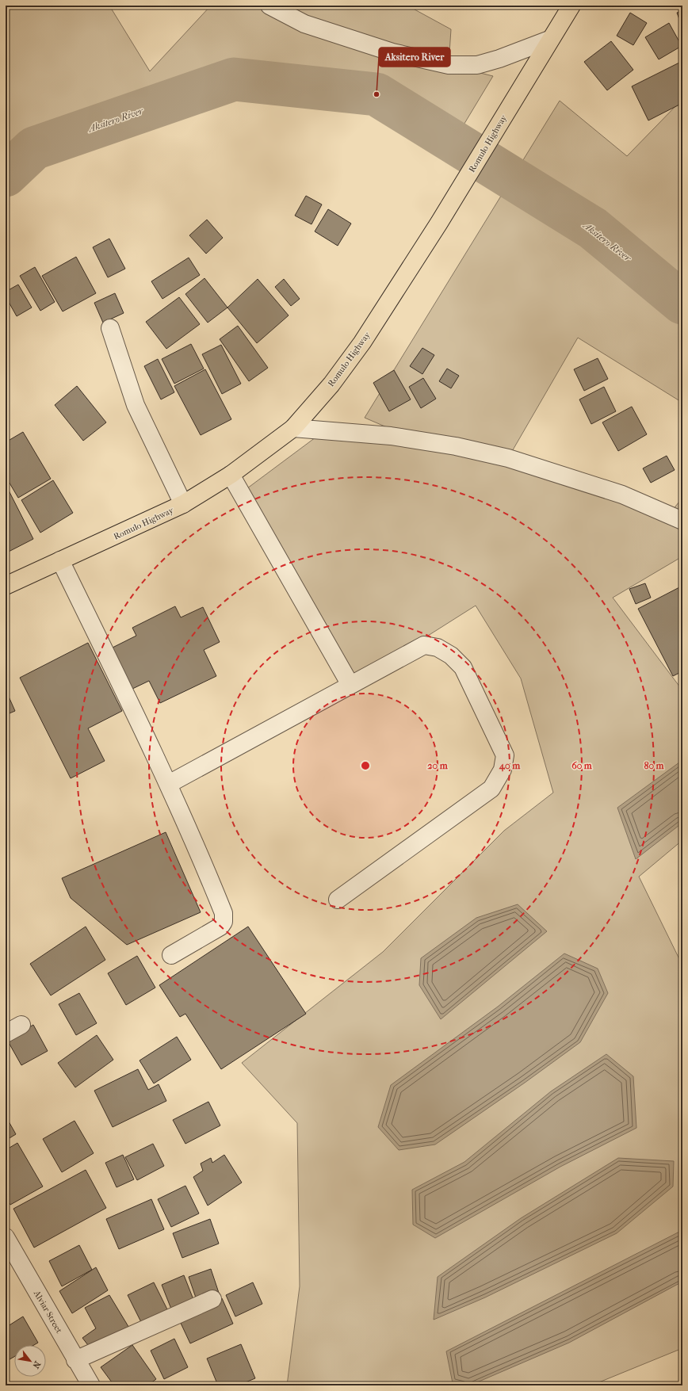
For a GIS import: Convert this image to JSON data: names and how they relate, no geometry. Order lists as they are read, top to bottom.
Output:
{
  "streets": {
    "highway": ["Romulo Highway"],
    "street": ["Alviar Street"]
  },
  "water": ["Aksitero River"],
  "places": ["Aksitero River"],
  "north": "bottom right",
  "rings": [
    "20 m",
    "40 m",
    "60 m",
    "80 m"
  ]
}
